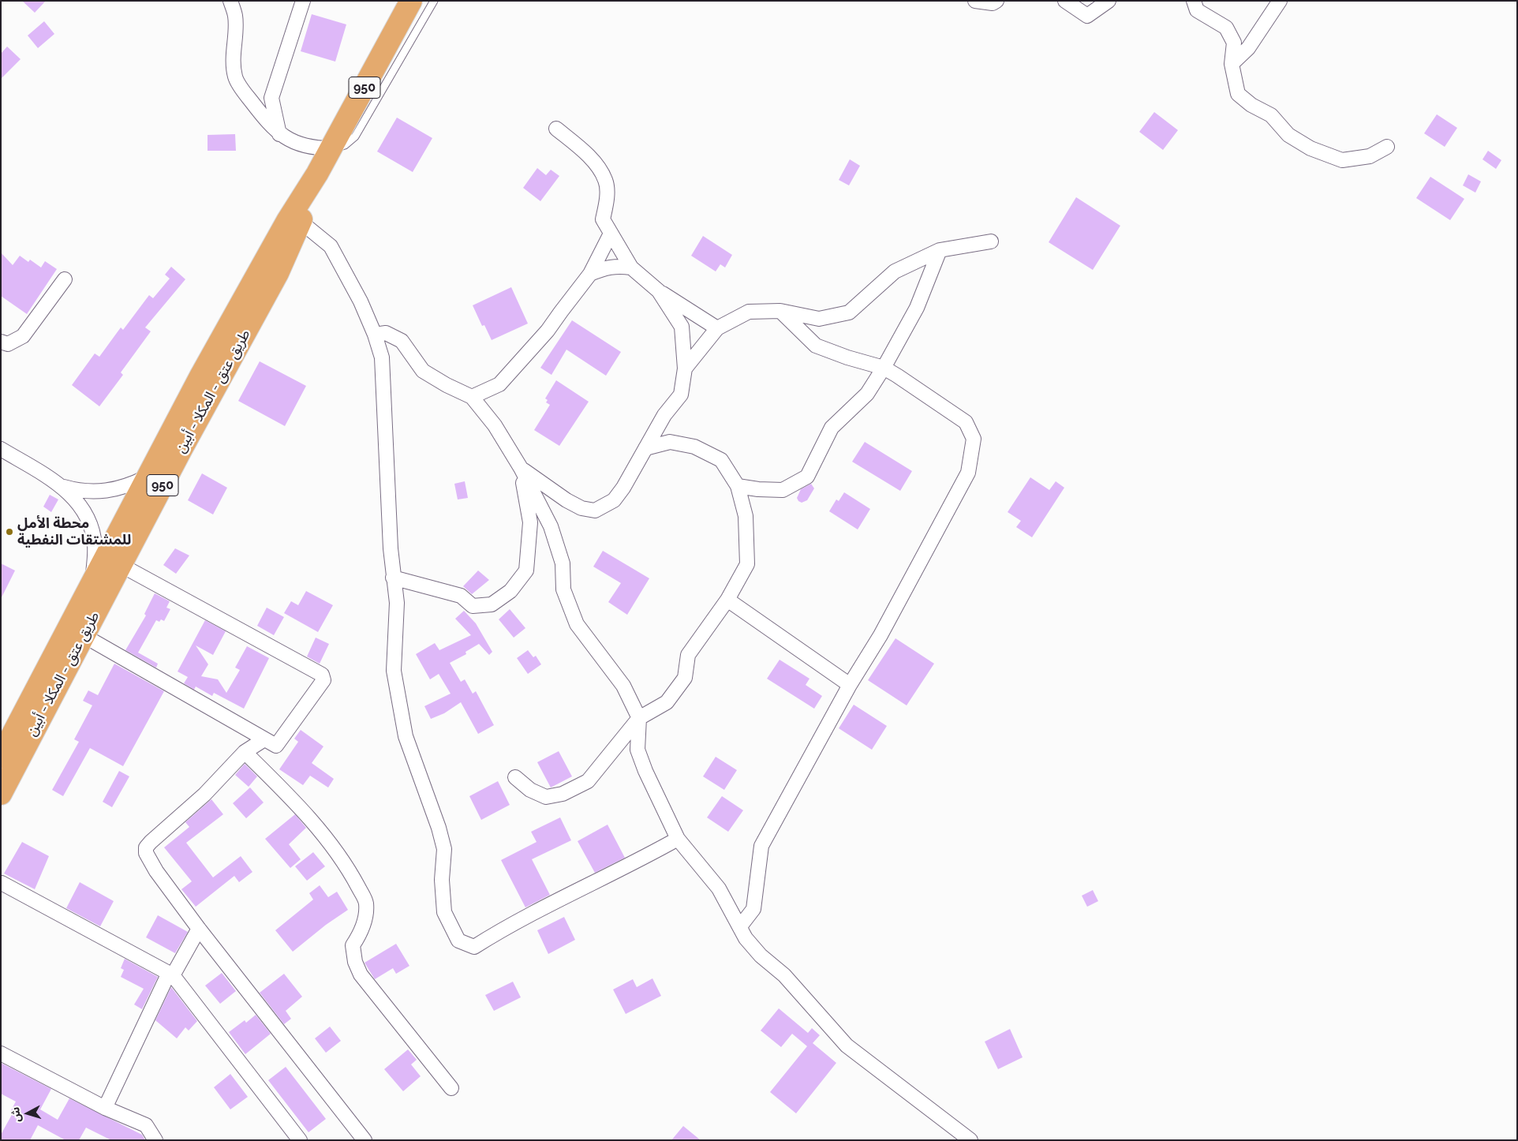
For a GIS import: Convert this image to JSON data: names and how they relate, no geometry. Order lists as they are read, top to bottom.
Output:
{
  "streets": {
    "main road": ["950", "طريق عتق - المكلا - أبين"]
  },
  "places": ["محطة الأمل للمشتقات النفطية"],
  "north": "left"
}
